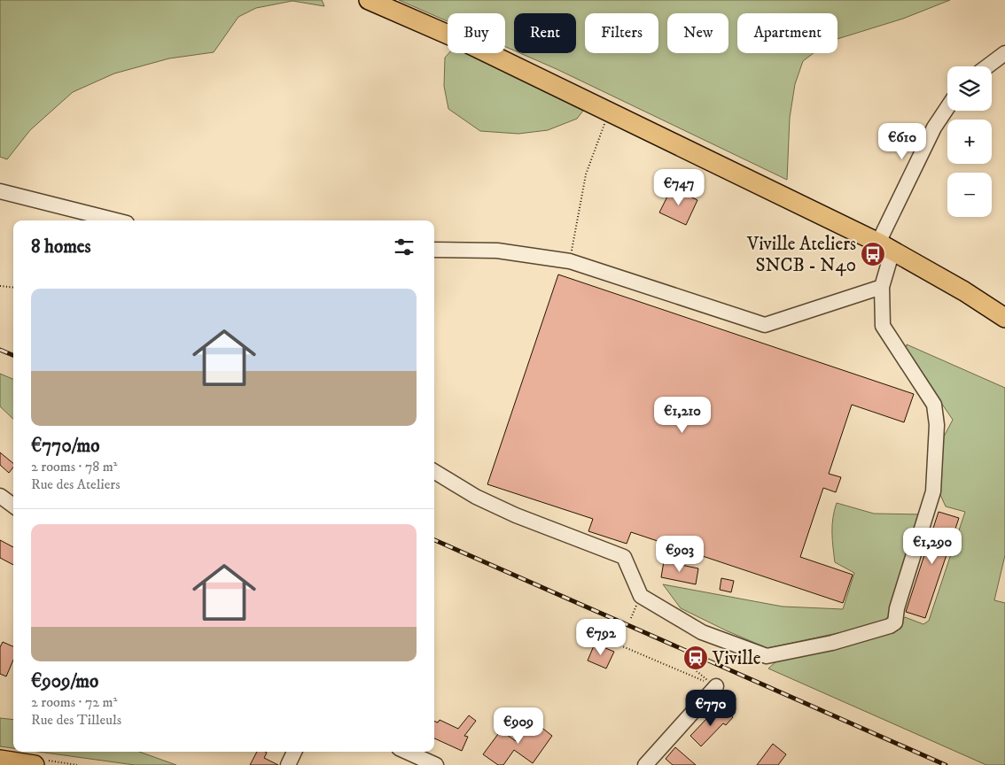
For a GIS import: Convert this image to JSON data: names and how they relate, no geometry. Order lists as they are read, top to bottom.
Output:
{
  "places": {
    "bus stop": ["Viville Ateliers SNCB - N40"],
    "station": ["Viville"]
  },
  "page": {
    "chip": [
      "Buy",
      "Rent",
      "Filters",
      "New",
      "Apartment"
    ],
    "map_buttons": ["+", "−"],
    "price": [
      "€610",
      "€747",
      "€1,210",
      "€1,290",
      "€903",
      "€792",
      "€770",
      "€909"
    ],
    "heading": "8 homes",
    "list": [
      {
        "name": "€770/mo",
        "note": "2 rooms · 78 m² · Rue des Ateliers"
      },
      {
        "name": "€909/mo",
        "note": "2 rooms · 72 m² · Rue des Tilleuls"
      }
    ]
  }
}
